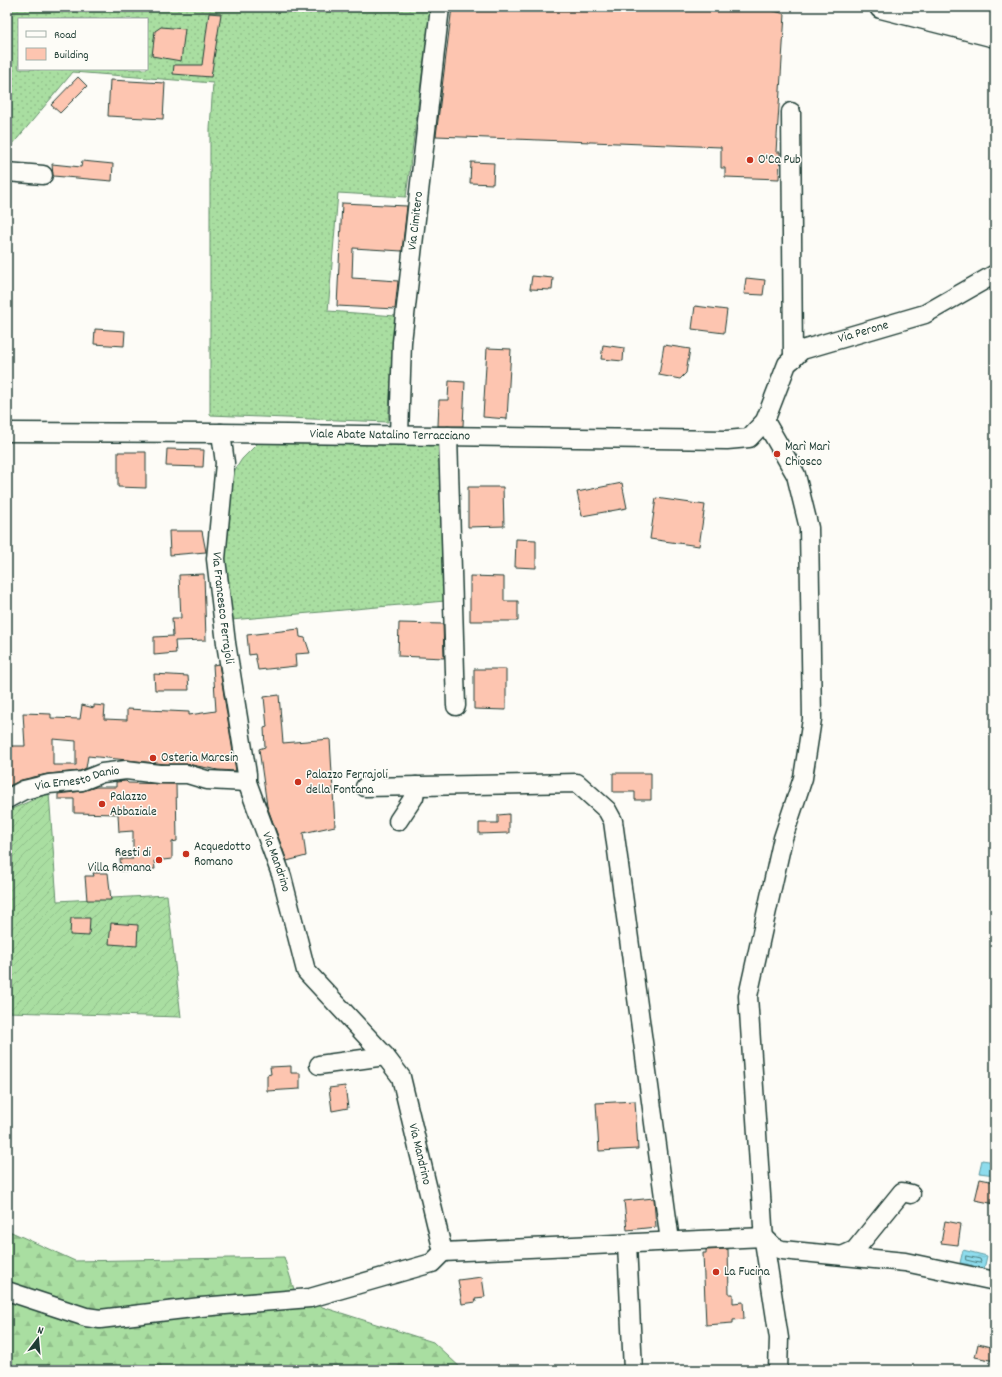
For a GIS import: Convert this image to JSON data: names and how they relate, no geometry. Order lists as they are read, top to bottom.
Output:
{
  "streets": {
    "street": [
      "Via Cimitero",
      "Via Perone",
      "Viale Abate Natalino Terracciano",
      "Via Francesco Ferrajoli",
      "Via Ernesto Danio",
      "Via Mandrino"
    ]
  },
  "crossings": [
    ["Via Cimitero", "Viale Abate Natalino Terracciano"],
    ["Via Perone", "Viale Abate Natalino Terracciano"],
    ["Viale Abate Natalino Terracciano", "Via Francesco Ferrajoli"],
    ["Via Francesco Ferrajoli", "Via Ernesto Danio"],
    ["Via Francesco Ferrajoli", "Via Mandrino"],
    ["Via Ernesto Danio", "Via Mandrino"]
  ],
  "places": [
    "O'Ca Pub",
    "Marì Marì Chiosco",
    "Osteria Marcsin",
    "Palazzo Ferrajoli della Fontana",
    "Palazzo Abbaziale",
    "Acquedotto Romano",
    "Resti di Villa Romana",
    "La Fucina"
  ],
  "legend": ["Road", "Building"],
  "north": "top"
}
